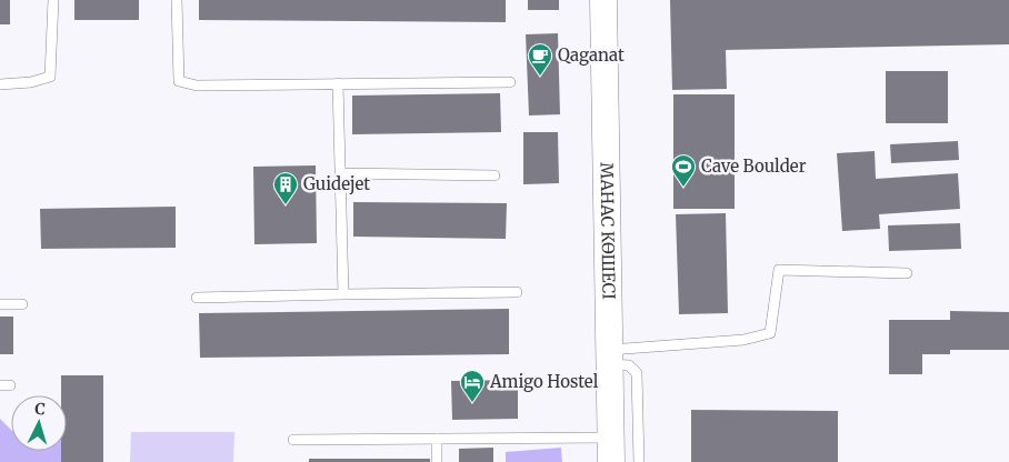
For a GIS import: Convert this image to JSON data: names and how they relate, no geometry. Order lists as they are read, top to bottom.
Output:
{
  "streets": {
    "street": ["МАНАС КӨШЕСІ"]
  },
  "places": {
    "cafe": ["Qaganat"],
    "sports": ["Cave Boulder"],
    "building": ["Guidejet"],
    "hotel": ["Amigo Hostel"]
  },
  "north": "top"
}
